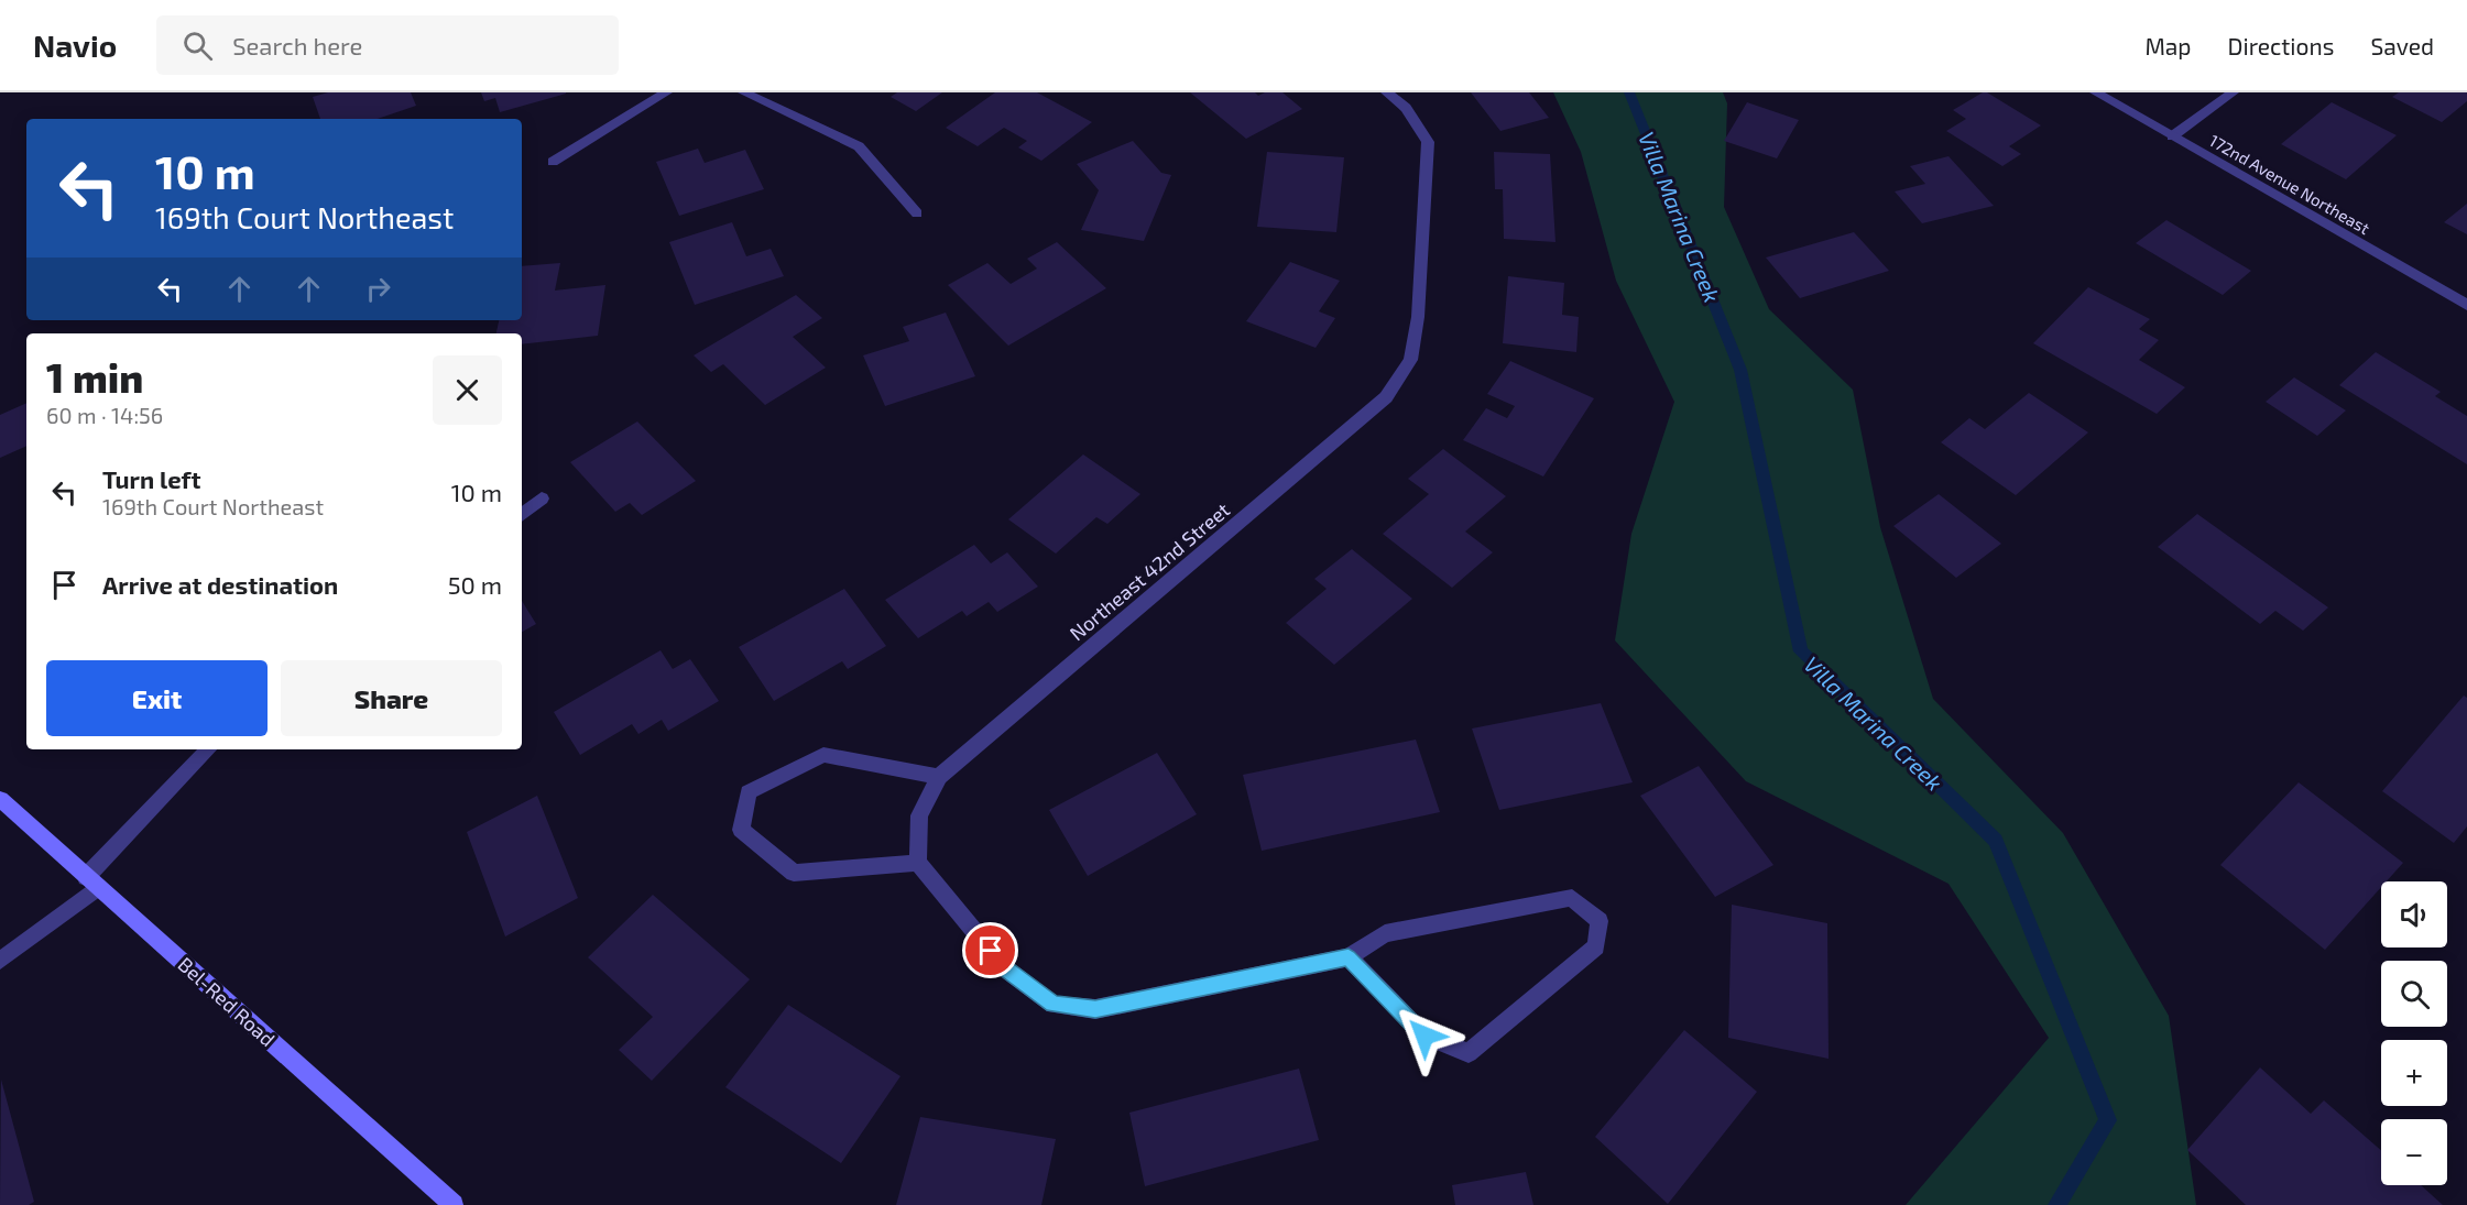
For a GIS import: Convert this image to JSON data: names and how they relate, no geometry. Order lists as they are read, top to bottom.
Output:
{
  "streets": {
    "main road": ["Bel-Red Road"],
    "street": ["172nd Avenue Northeast", "Northeast 42nd Street"]
  },
  "water": ["Villa Marina Creek"],
  "page": {
    "header": "Navio",
    "search": "Search here",
    "nav": ["Map", "Directions", "Saved"],
    "turn": ["10 m", "169th Court Northeast"],
    "heading": ["1 min", "60 m · 14:56"],
    "list": [
      {
        "name": "Turn left",
        "note": "169th Court Northeast",
        "value": "10 m"
      },
      {
        "name": "Arrive at destination",
        "value": "50 m"
      }
    ],
    "buttons": ["Exit", "Share"],
    "map_buttons": ["+", "−"]
  }
}
